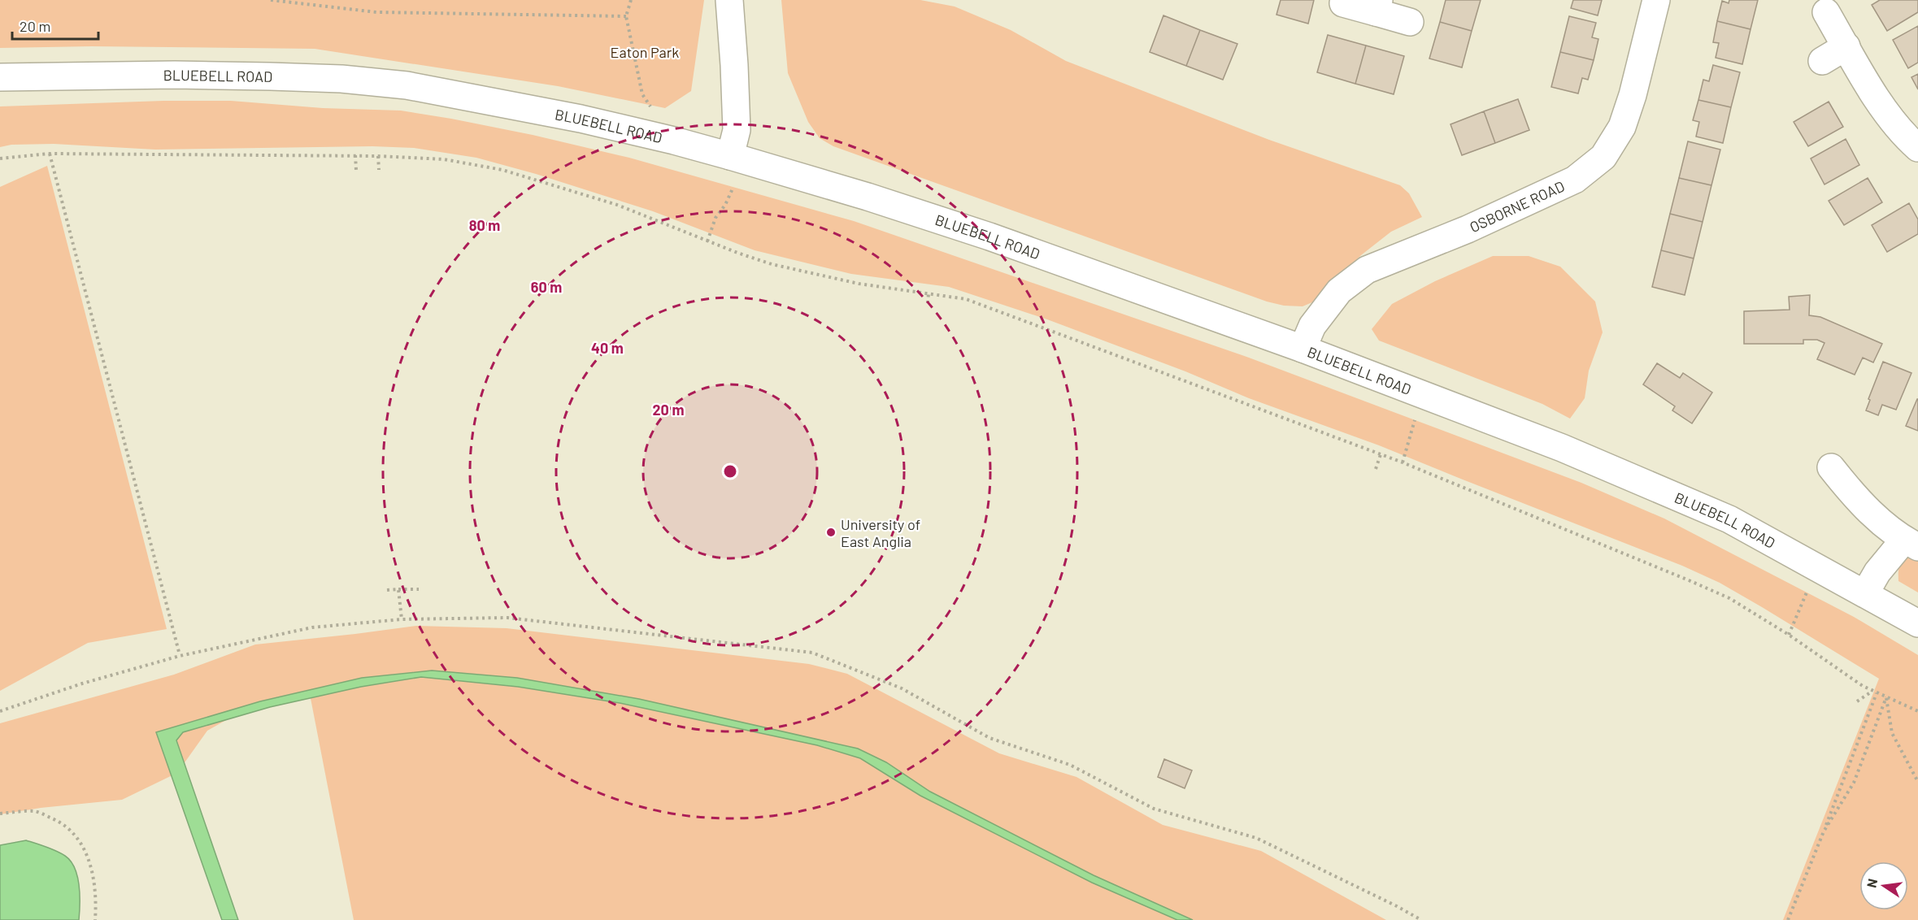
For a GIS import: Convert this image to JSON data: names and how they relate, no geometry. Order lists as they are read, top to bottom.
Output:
{
  "streets": {
    "street": ["BLUEBELL ROAD", "OSBORNE ROAD"]
  },
  "crossings": [
    ["BLUEBELL ROAD", "OSBORNE ROAD"]
  ],
  "parks": ["Eaton Park"],
  "places": ["University of East Anglia"],
  "scale_bar": "20 m",
  "north": "left",
  "rings": [
    "80 m",
    "60 m",
    "40 m",
    "20 m"
  ]
}
